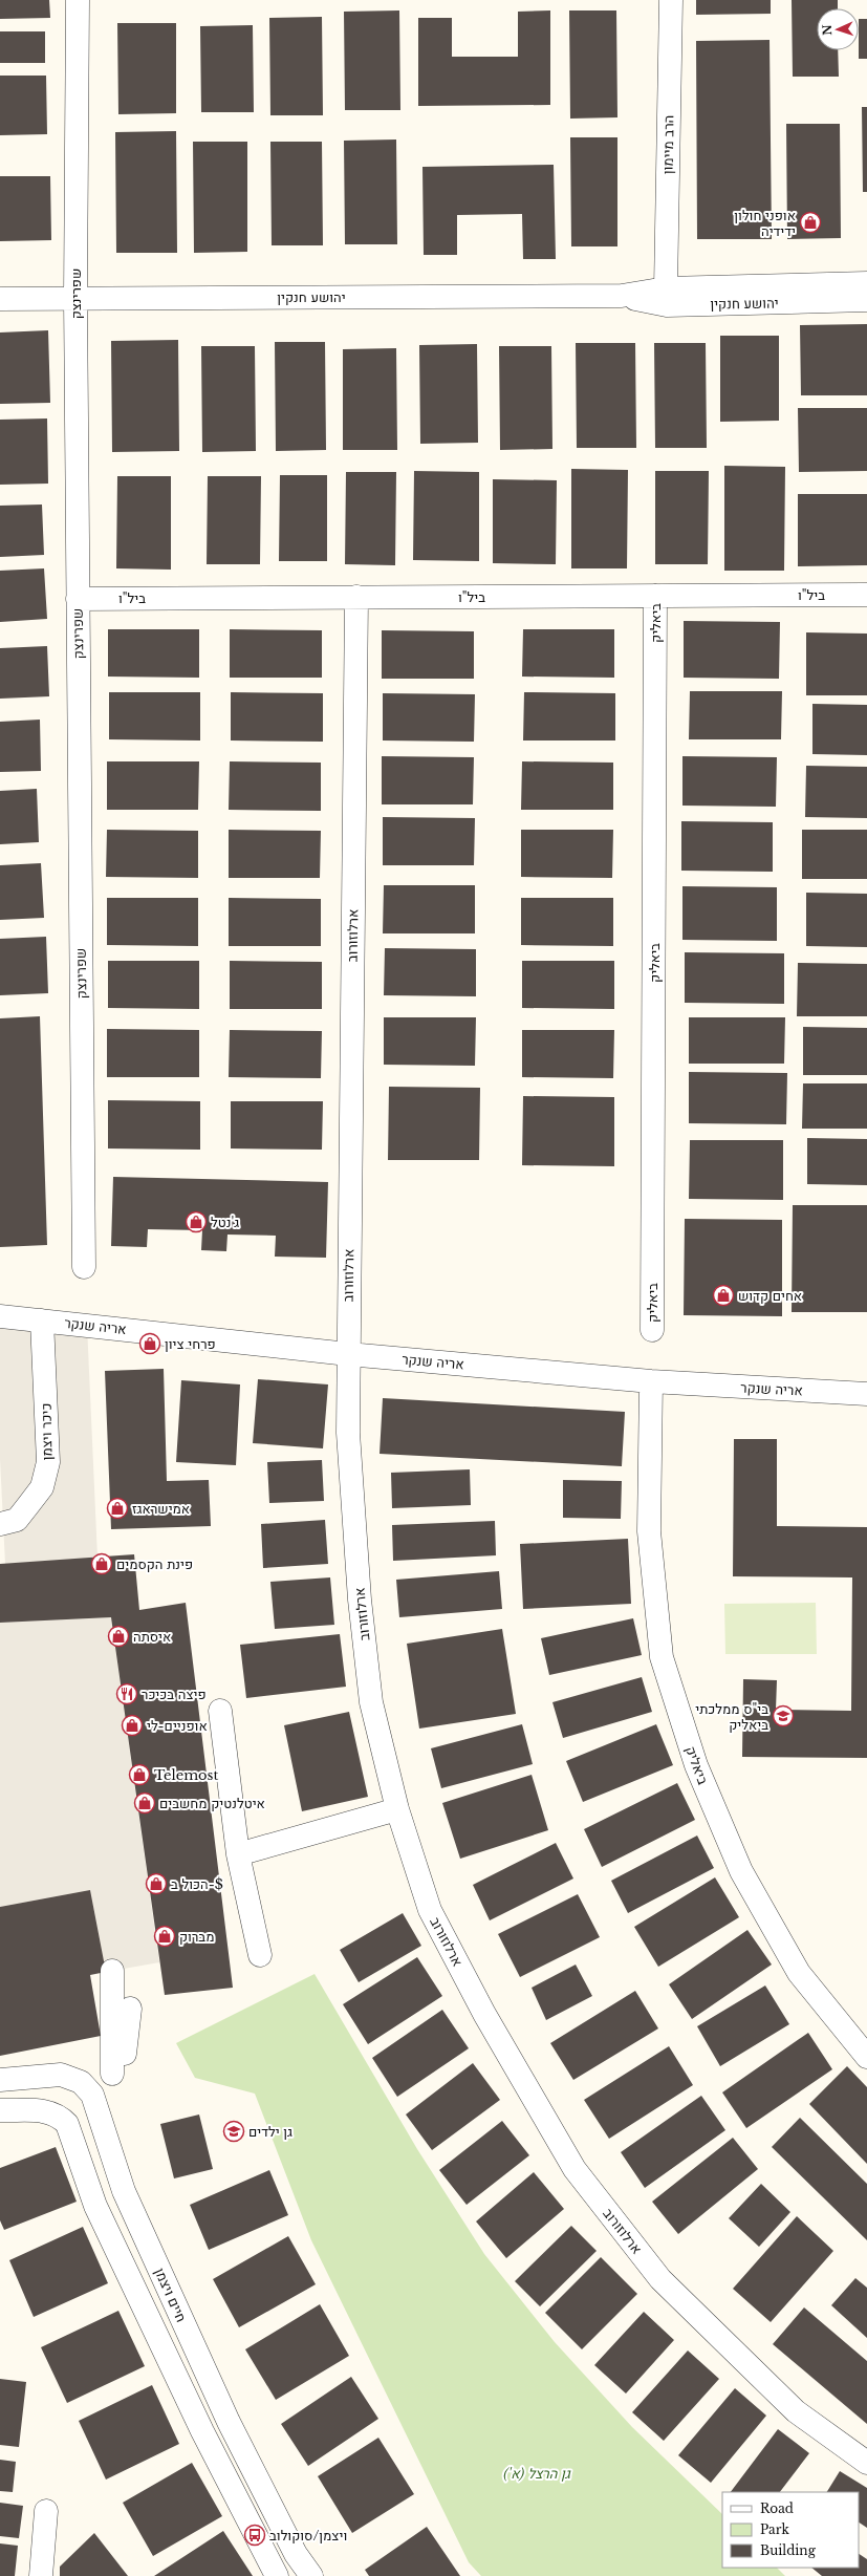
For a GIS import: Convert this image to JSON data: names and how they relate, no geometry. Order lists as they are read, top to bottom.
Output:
{
  "streets": {
    "street": [
      "הרב מיימון",
      "שפרינצק",
      "יהושע חנקין",
      "ביל\"ו",
      "ביאליק",
      "ארלוזורוב",
      "אריה שנקר",
      "כיכר ויצמן",
      "חיים ויצמן"
    ]
  },
  "crossings": [
    ["הרב מיימון", "יהושע חנקין"],
    ["שפרינצק", "יהושע חנקין"],
    ["שפרינצק", "ביל\"ו"],
    ["ביל\"ו", "ביאליק"],
    ["ביל\"ו", "ארלוזורוב"],
    ["ביאליק", "אריה שנקר"],
    ["ארלוזורוב", "אריה שנקר"],
    ["אריה שנקר", "כיכר ויצמן"]
  ],
  "parks": ["גן הרצל (א')"],
  "places": {
    "shop": [
      "אופני חולון ידידיה",
      "ג'נטל",
      "אחים קדוש",
      "פרחי ציון",
      "אמישראגז",
      "פינת הקסמים",
      "איסתה",
      "אופניים-לי",
      "Telemost",
      "איטלנטיק מחשבים",
      "הכול ב-$",
      "מברוק"
    ],
    "restaurant": ["פיצה בכיכר"],
    "school or university": ["בי\"ס ממלכתי ביאליק", "גן ילדים"],
    "bus stop": ["ויצמן/סוקולוב"]
  },
  "legend": ["Road", "Park", "Building"],
  "north": "left"
}
